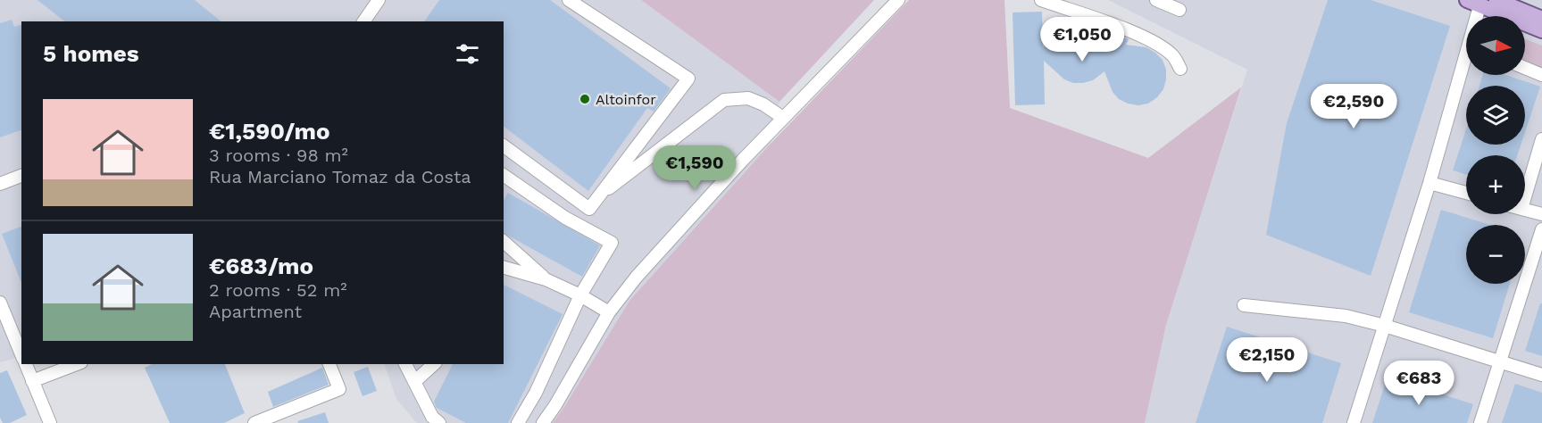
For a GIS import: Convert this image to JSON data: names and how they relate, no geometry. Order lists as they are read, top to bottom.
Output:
{
  "places": ["Altoinfor"],
  "north": "right",
  "page": {
    "map_buttons": ["+", "−"],
    "price": [
      "€1,050",
      "€2,590",
      "€1,590",
      "€2,150",
      "€683"
    ],
    "heading": "5 homes",
    "list": [
      {
        "name": "€1,590/mo",
        "note": "3 rooms · 98 m² · Rua Marciano Tomaz da Costa"
      },
      {
        "name": "€683/mo",
        "note": "2 rooms · 52 m² · Apartment"
      }
    ]
  }
}
